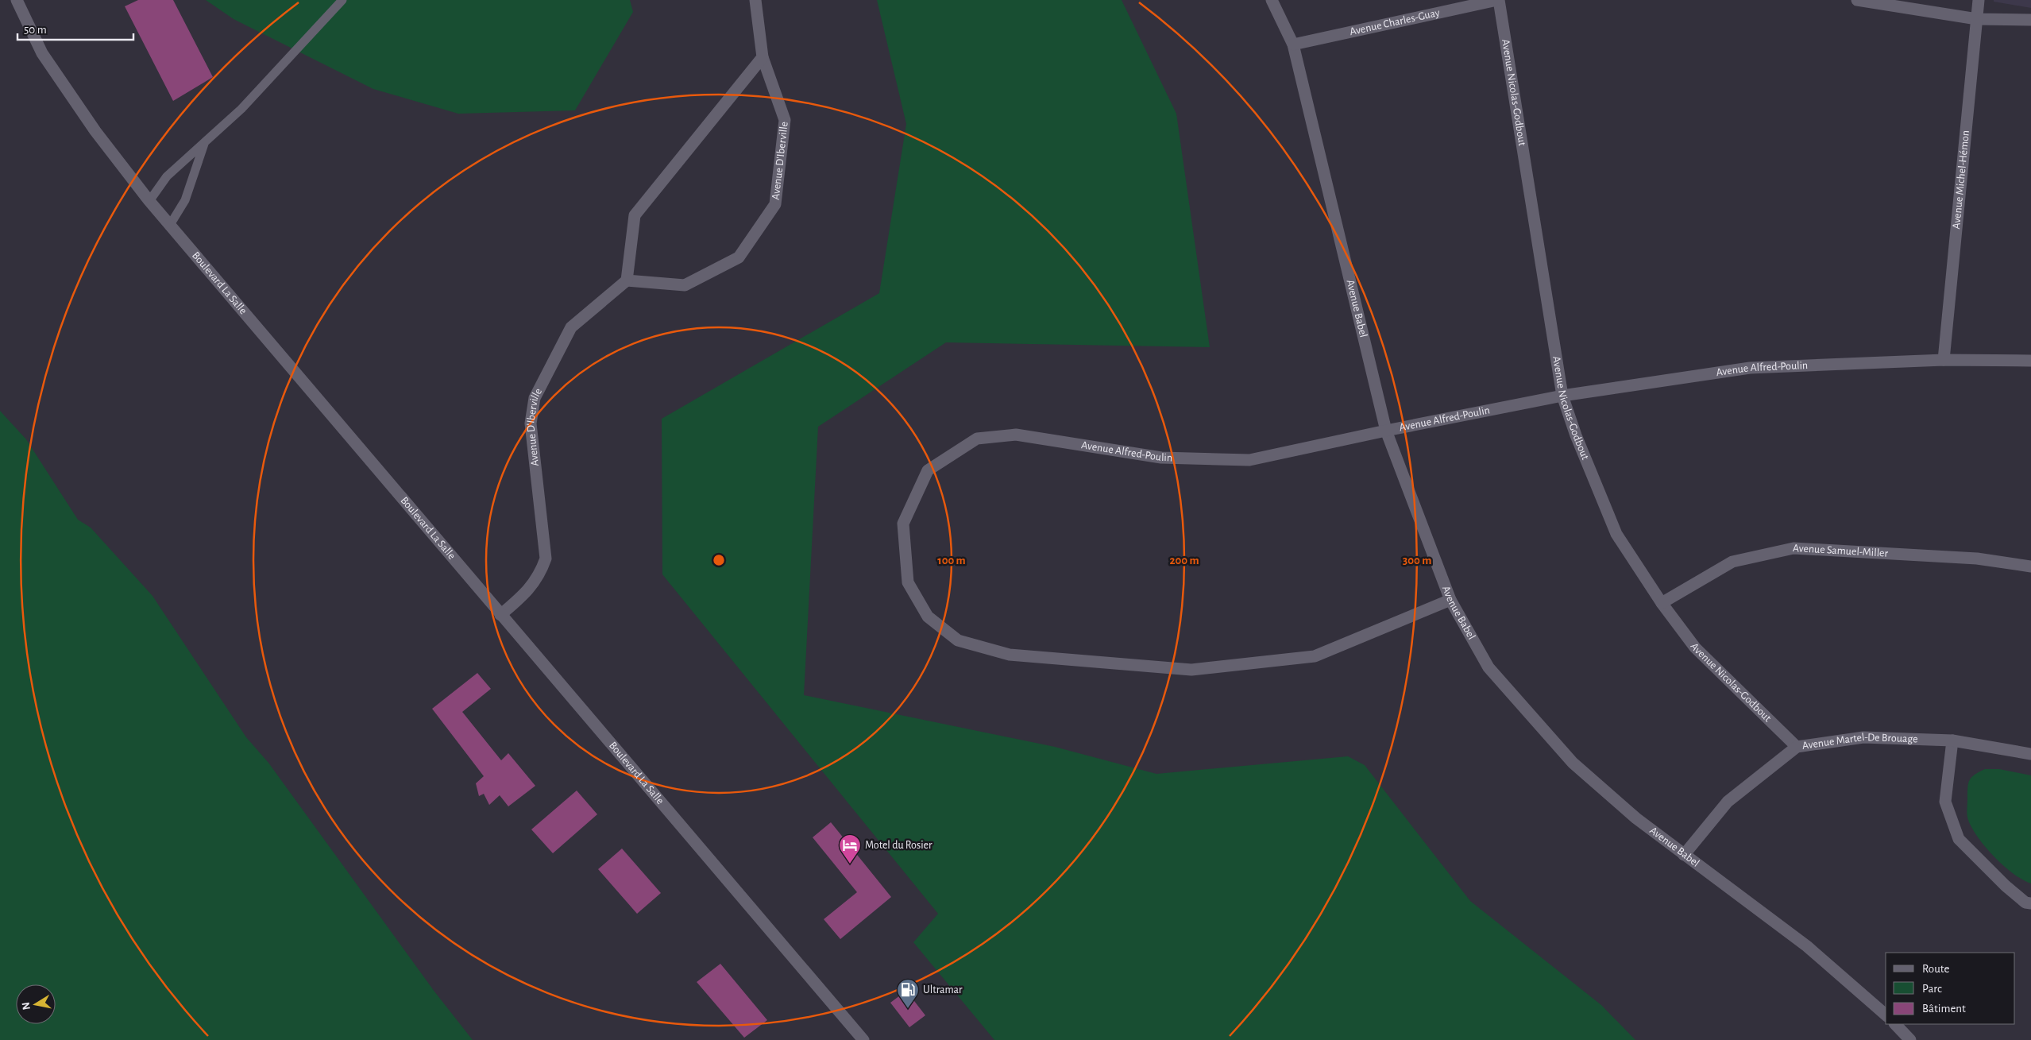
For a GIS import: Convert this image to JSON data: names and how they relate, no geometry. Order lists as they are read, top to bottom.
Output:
{
  "streets": {
    "street": [
      "Avenue Charles-Guay",
      "Avenue Nicolas-Godbout",
      "Avenue D'Iberville",
      "Avenue Michel-Hémon",
      "Boulevard La Salle",
      "Avenue Babel",
      "Avenue Alfred-Poulin",
      "Avenue Samuel-Miller",
      "Avenue Martel-De Brouage"
    ]
  },
  "crossings": [
    ["Avenue Charles-Guay", "Avenue Nicolas-Godbout"],
    ["Avenue Charles-Guay", "Avenue Babel"],
    ["Avenue Nicolas-Godbout", "Avenue Alfred-Poulin"],
    ["Avenue Nicolas-Godbout", "Avenue Samuel-Miller"],
    ["Avenue Nicolas-Godbout", "Avenue Martel-De Brouage"],
    ["Avenue D'Iberville", "Boulevard La Salle"],
    ["Avenue Michel-Hémon", "Avenue Alfred-Poulin"],
    ["Avenue Babel", "Avenue Alfred-Poulin"],
    ["Avenue Babel", "Avenue Martel-De Brouage"]
  ],
  "places": {
    "hotel": ["Motel du Rosier"],
    "fuel station": ["Ultramar"]
  },
  "legend": ["Route", "Parc", "Bâtiment"],
  "scale_bar": "50 m",
  "north": "left",
  "rings": ["100 m", "200 m", "300 m"]
}
